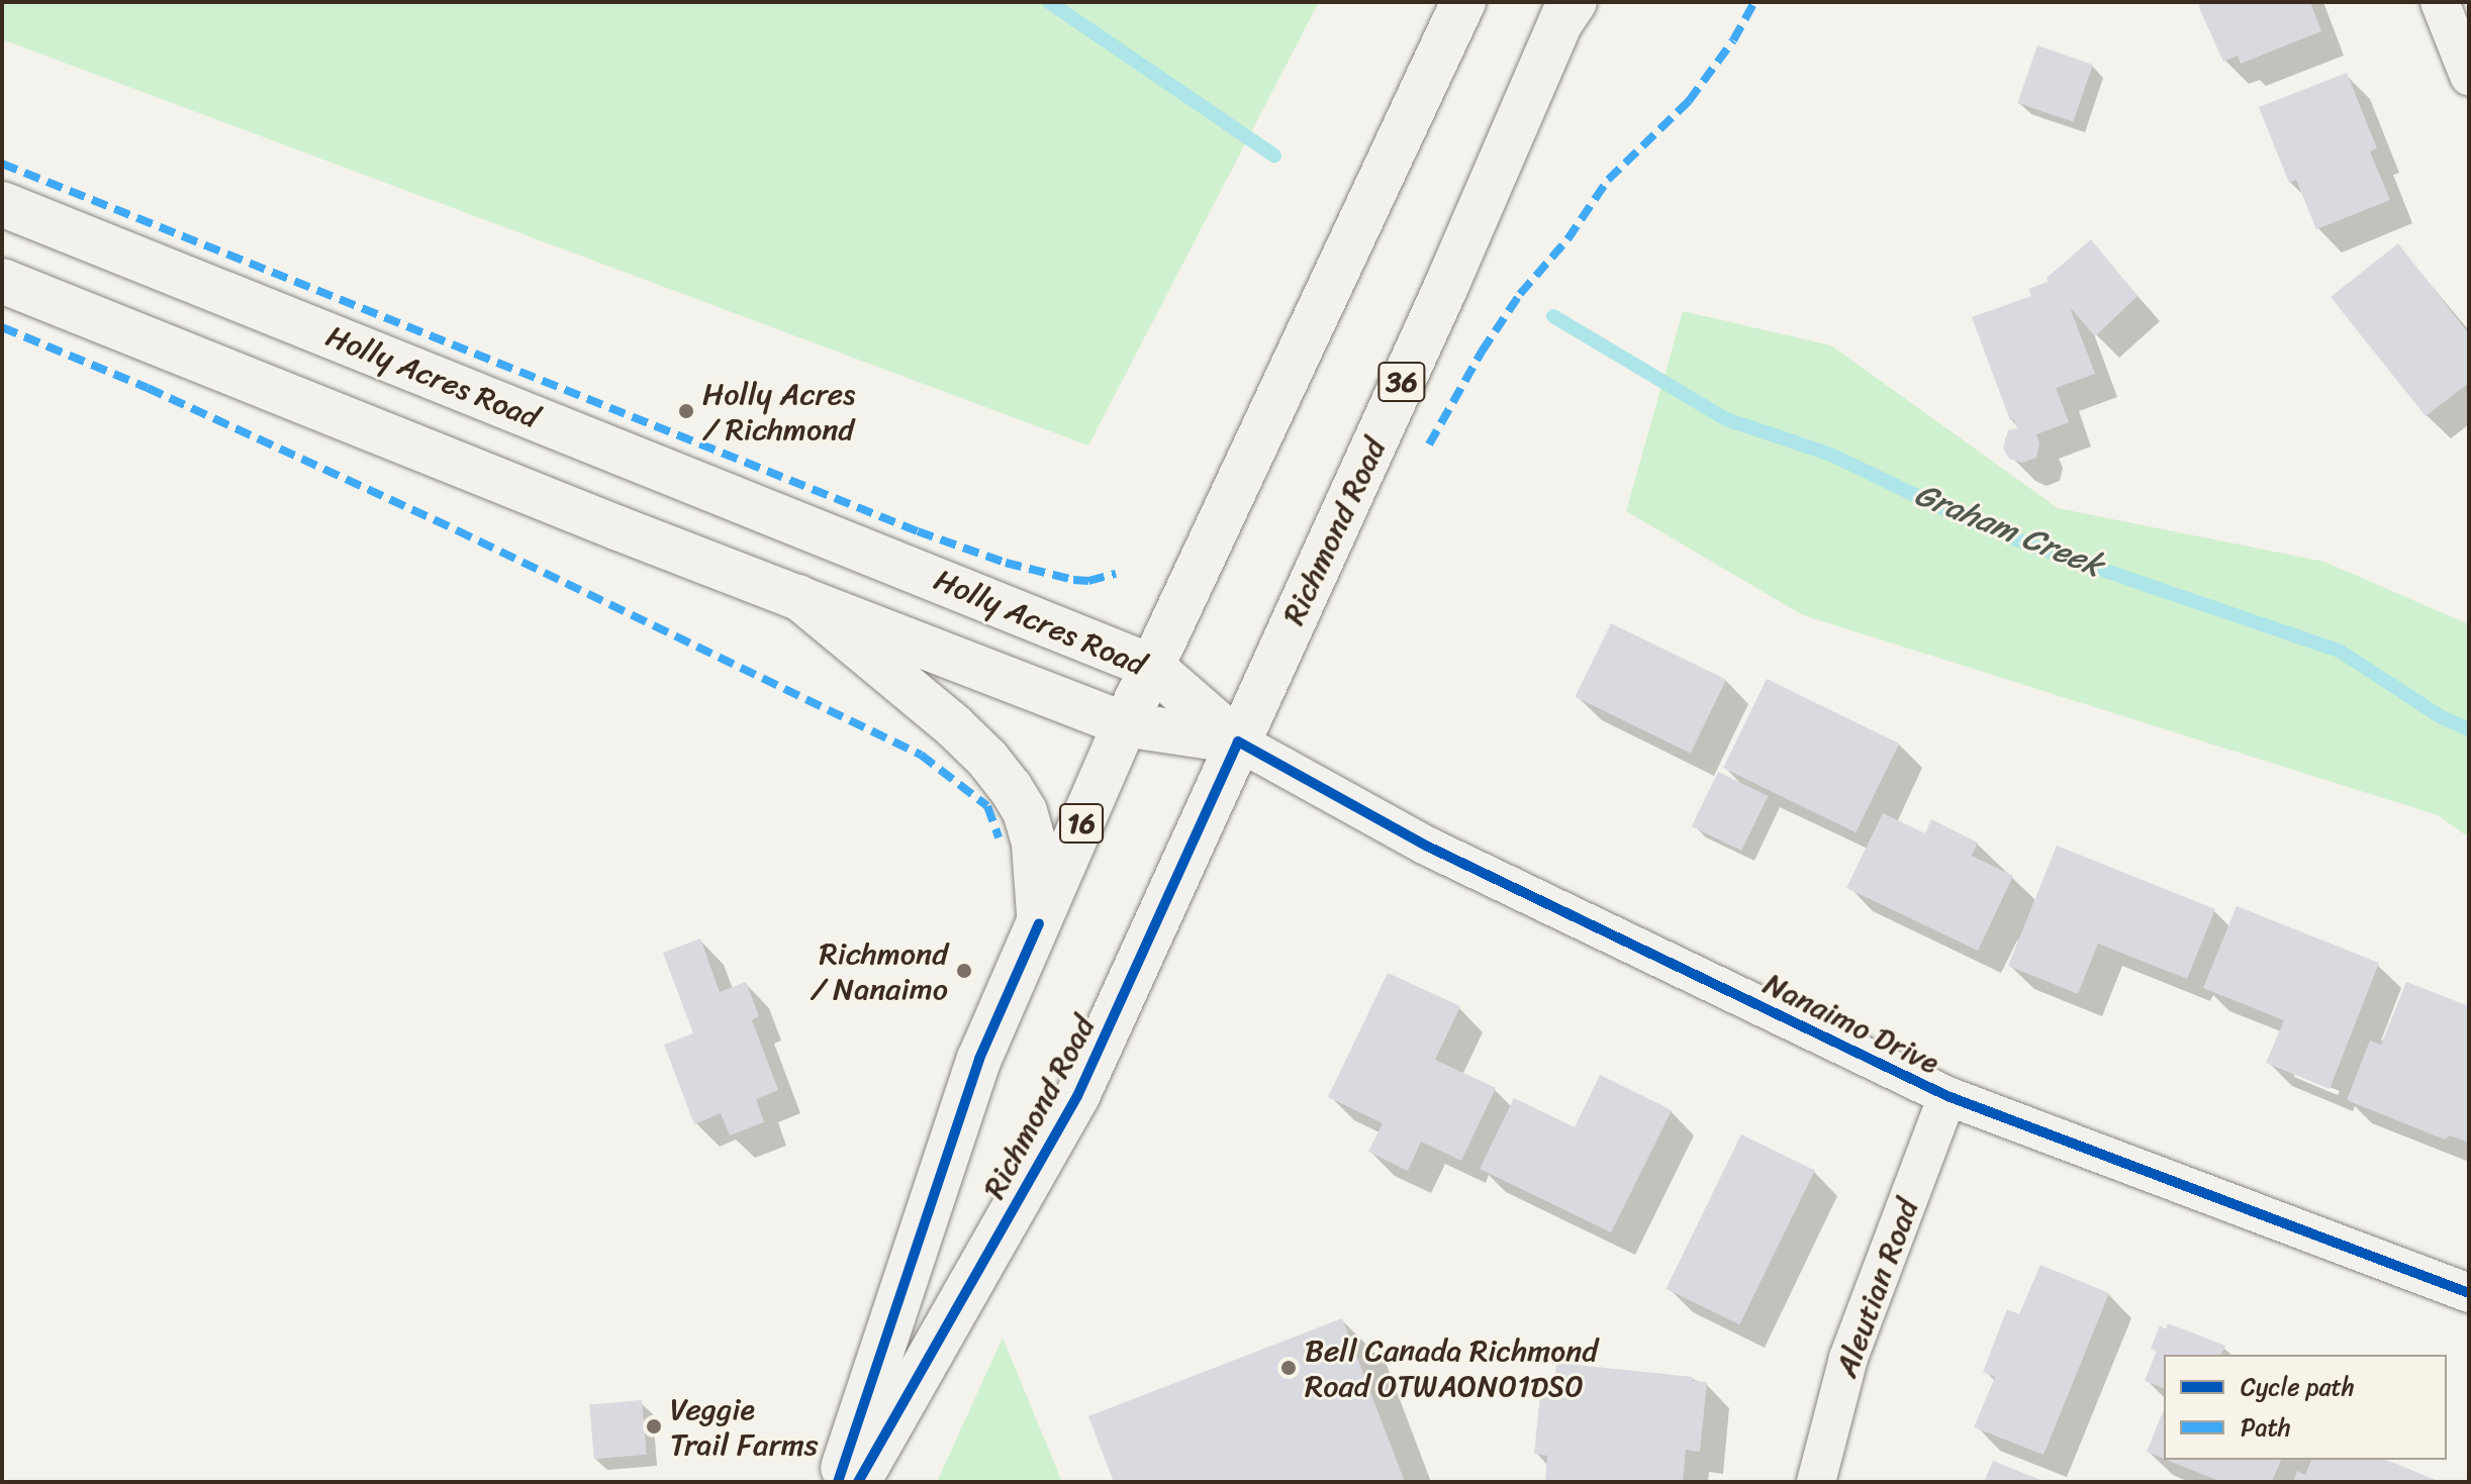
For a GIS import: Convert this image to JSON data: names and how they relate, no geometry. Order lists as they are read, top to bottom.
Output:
{
  "streets": {
    "main road": [
      "Holly Acres Road",
      "36",
      "Richmond Road",
      "16"
    ],
    "street": ["Nanaimo Drive", "Aleutian Road"]
  },
  "crossings": [
    ["Holly Acres Road", "Richmond Road"],
    ["Holly Acres Road", "Nanaimo Drive"],
    ["Richmond Road", "Nanaimo Drive"],
    ["Nanaimo Drive", "Aleutian Road"]
  ],
  "water": ["Graham Creek"],
  "places": [
    "Holly Acres / Richmond",
    "Richmond / Nanaimo",
    "Bell Canada Richmond Road OTWAON01DS0",
    "Veggie Trail Farms"
  ],
  "legend": ["Cycle path", "Path"]
}
